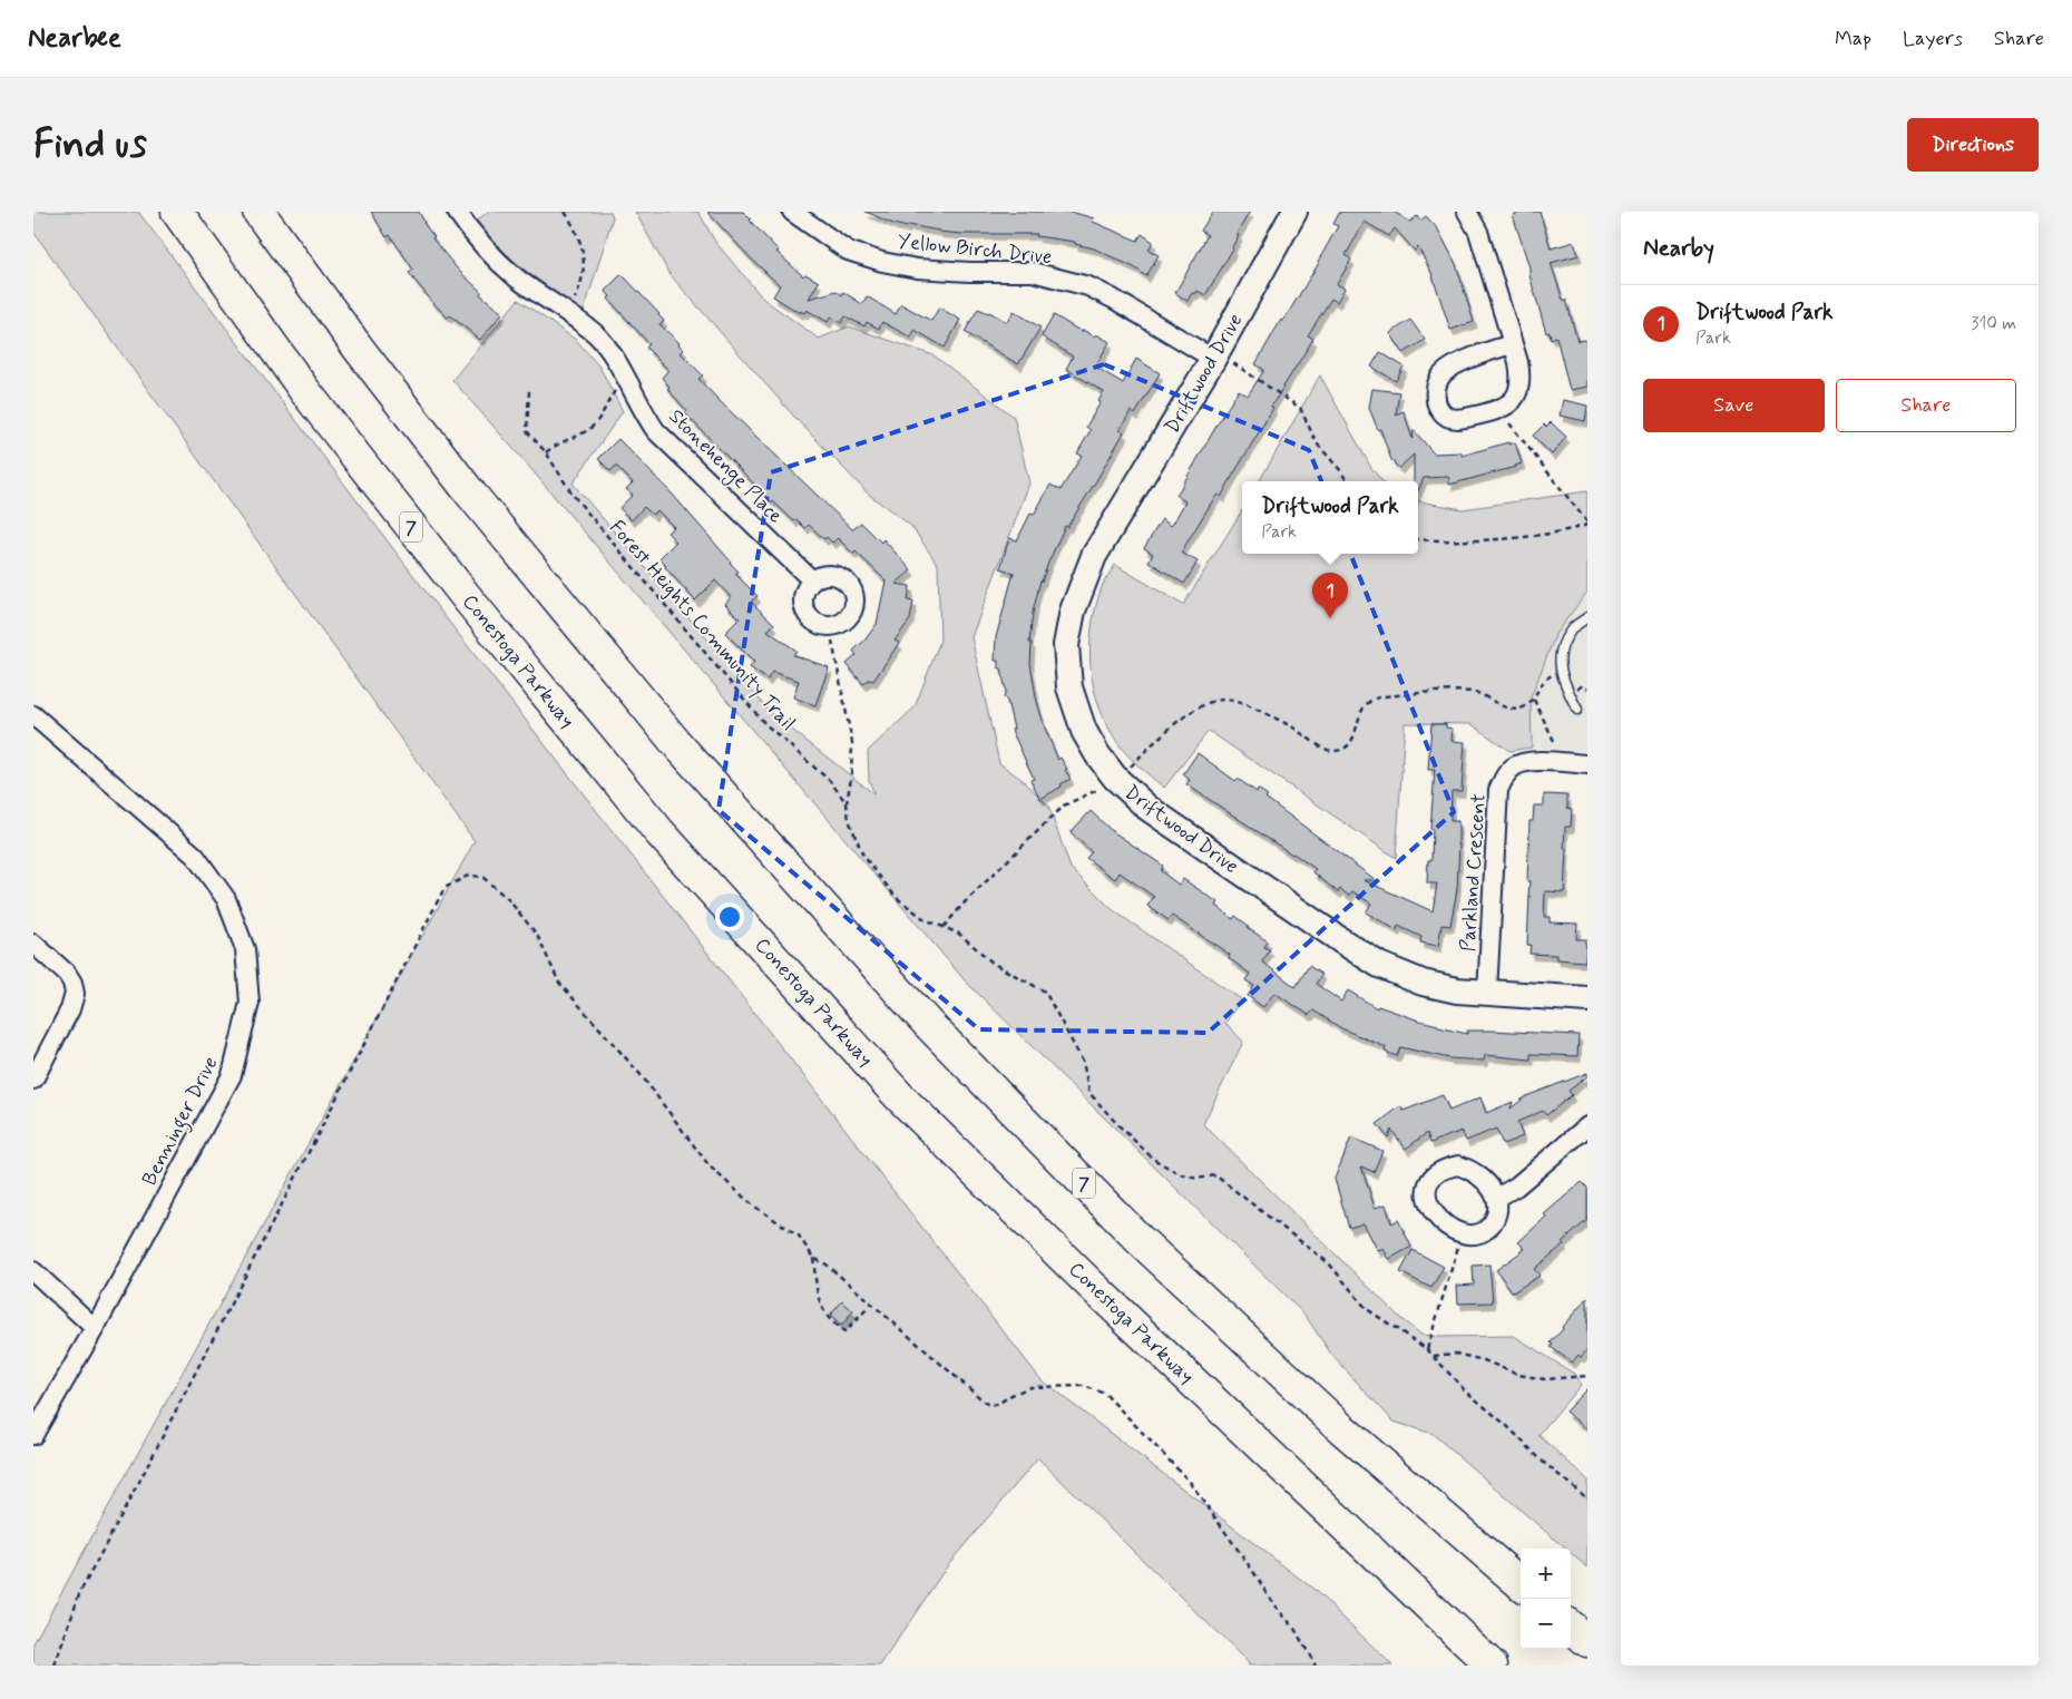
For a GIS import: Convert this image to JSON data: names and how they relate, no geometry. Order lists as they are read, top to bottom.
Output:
{
  "streets": {
    "highway": ["7", "Conestoga Parkway"],
    "street": [
      "Yellow Birch Drive",
      "Driftwood Drive",
      "Stonehenge Place",
      "Parkland Crescent",
      "Benninger Drive"
    ],
    "path": ["Forest Heights Community Trail"]
  },
  "crossings": [
    ["Yellow Birch Drive", "Driftwood Drive"],
    ["Driftwood Drive", "Parkland Crescent"]
  ],
  "page": {
    "header": "Nearbee",
    "nav": ["Map", "Layers", "Share"],
    "buttons": [
      "Directions",
      ["Save", "Share"]
    ],
    "title": "Find us",
    "heading": "Nearby",
    "list": [
      {
        "mark": "1",
        "name": "Driftwood Park",
        "note": "Park",
        "value": "310 m"
      }
    ],
    "popup": ["Driftwood Park", "Park"],
    "pins": "1",
    "map_buttons": ["+", "−"]
  }
}
